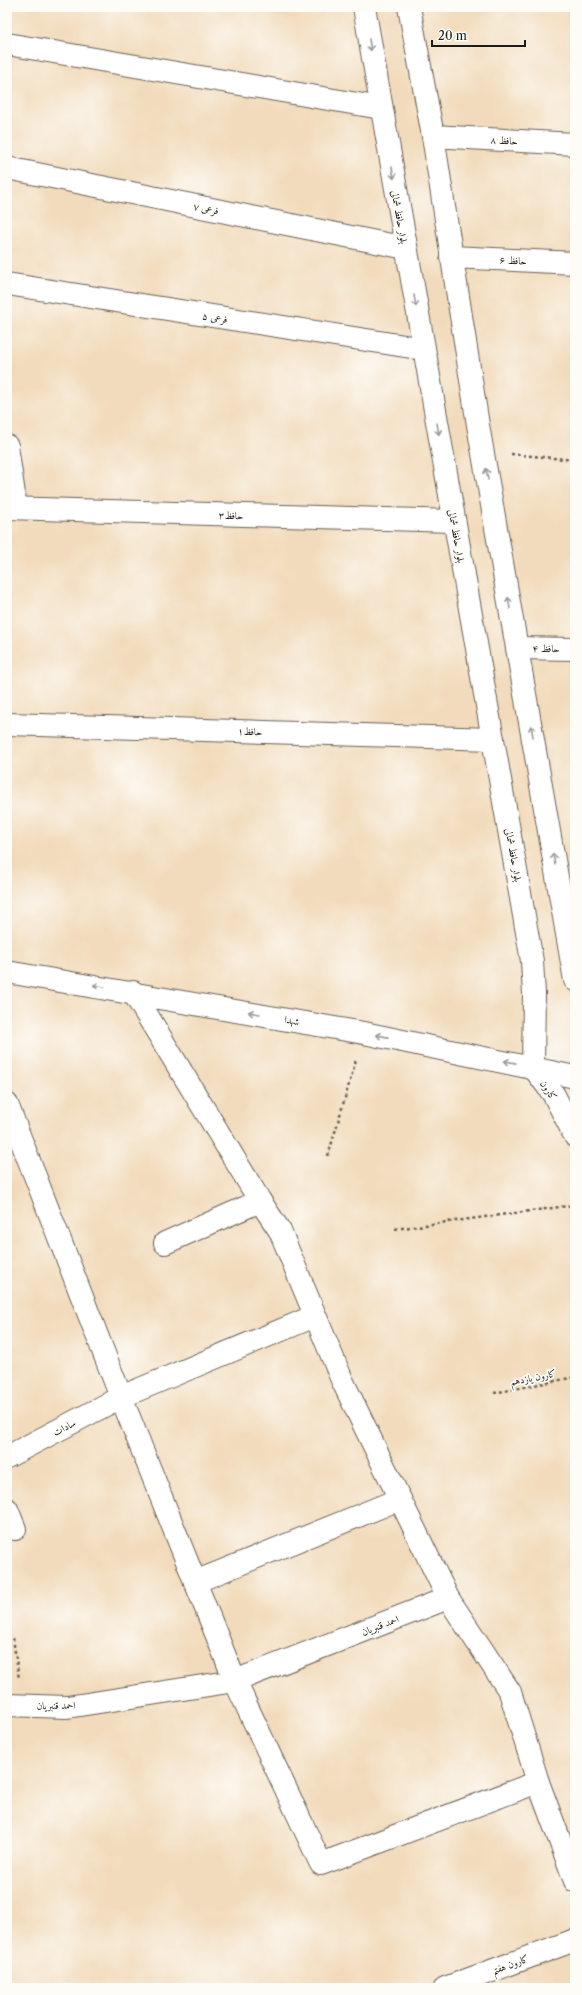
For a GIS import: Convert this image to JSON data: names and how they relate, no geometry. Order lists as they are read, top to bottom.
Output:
{
  "streets": {
    "street": [
      "حافظ ۸",
      "فرعی ۷",
      "بلوار حافظ شمالی",
      "حافظ ۶",
      "فرعی ۵",
      "حافظ۳",
      "حافظ ۴",
      "حافظ۱",
      "شهدا",
      "کارون",
      "سادات",
      "احمد قنبریان",
      "کارون هفتم"
    ],
    "path": ["کارون یازدهم"]
  },
  "crossings": [
    ["فرعی ۷", "بلوار حافظ شمالی"],
    ["بلوار حافظ شمالی", "فرعی ۵"],
    ["بلوار حافظ شمالی", "حافظ۳"],
    ["بلوار حافظ شمالی", "حافظ۱"],
    ["بلوار حافظ شمالی", "شهدا"],
    ["بلوار حافظ شمالی", "کارون"],
    ["شهدا", "کارون"]
  ],
  "one_way": ["شهدا"],
  "scale_bar": "20 m"
}
